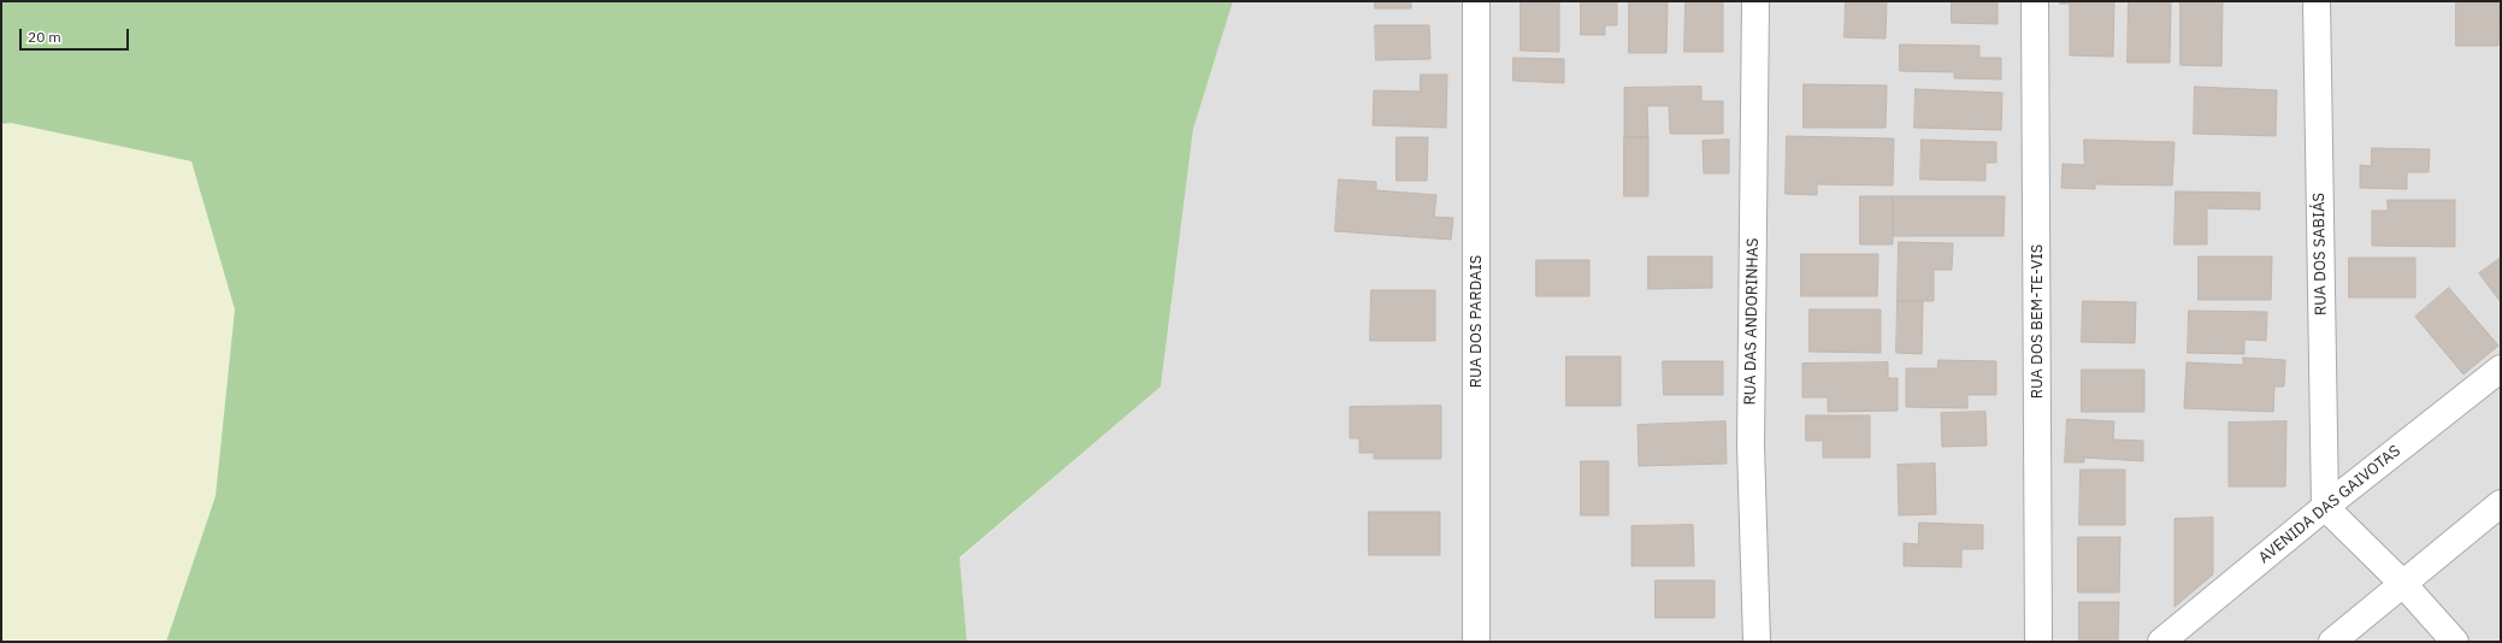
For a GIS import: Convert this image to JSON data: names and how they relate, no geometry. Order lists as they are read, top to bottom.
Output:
{
  "streets": {
    "street": [
      "RUA DOS SABIÁS",
      "RUA DOS PARDAIS",
      "RUA DAS ANDORINHAS",
      "RUA DOS BEM-TE-VIS",
      "AVENIDA DAS GAIVOTAS"
    ]
  },
  "crossings": [
    ["RUA DOS SABIÁS", "AVENIDA DAS GAIVOTAS"]
  ],
  "scale_bar": "20 m"
}
